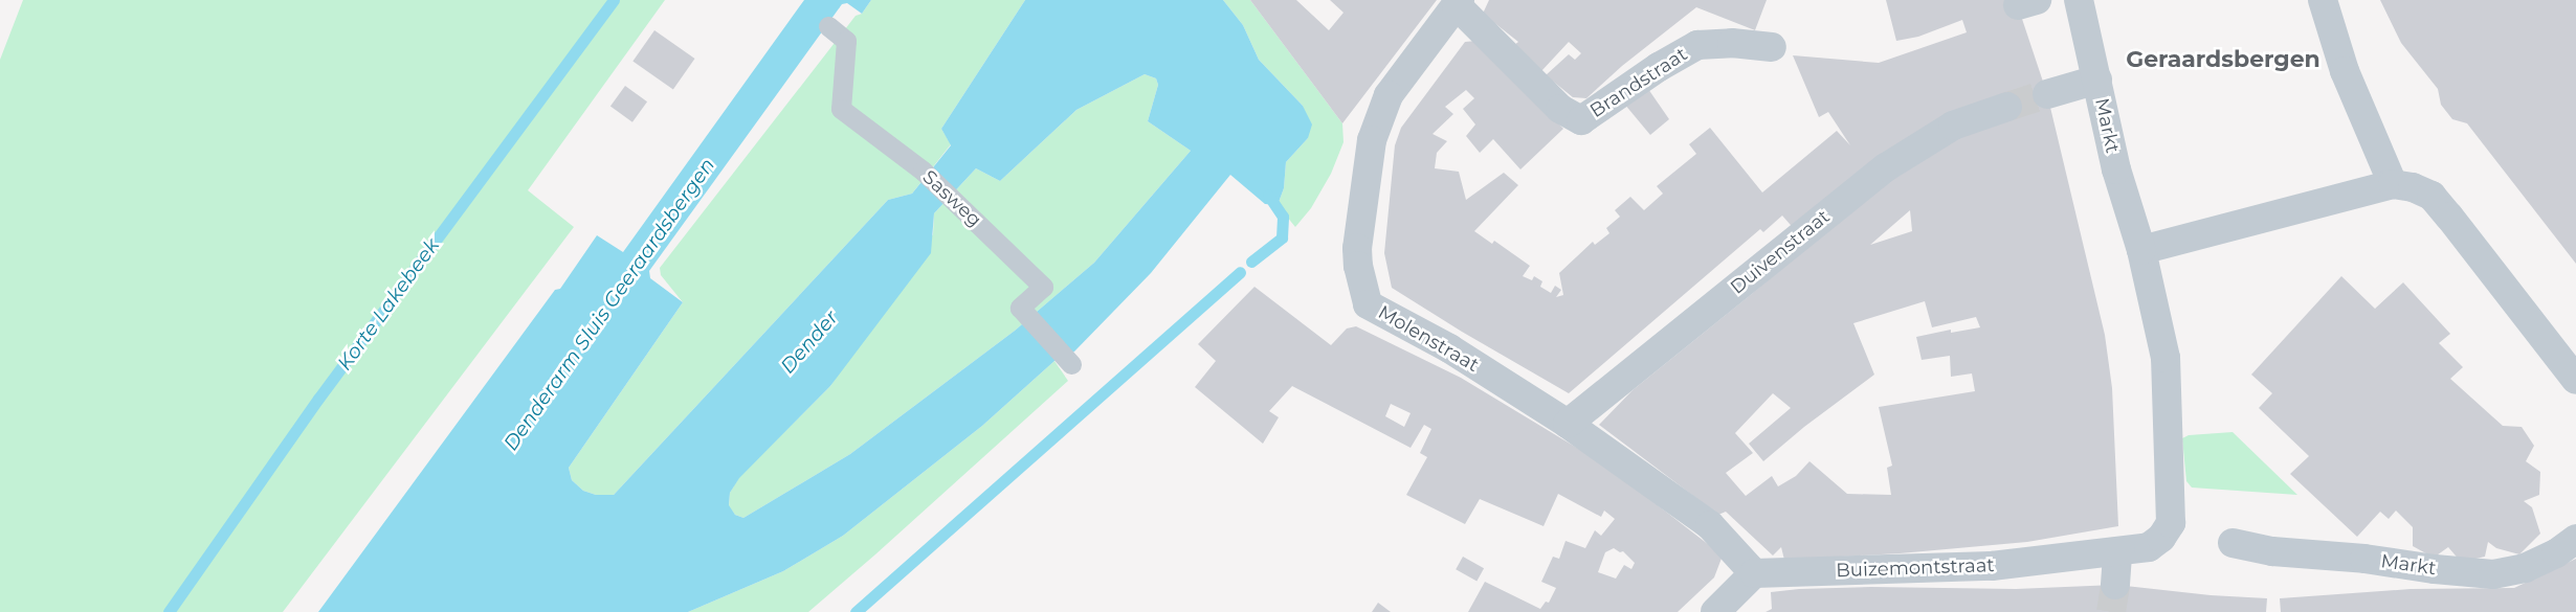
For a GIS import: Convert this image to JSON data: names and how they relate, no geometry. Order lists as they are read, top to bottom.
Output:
{
  "streets": {
    "street": [
      "Brandstraat",
      "Markt",
      "Duivenstraat",
      "Molenstraat",
      "Buizemontstraat"
    ],
    "lane": ["Sasweg"]
  },
  "crossings": [
    ["Brandstraat", "Molenstraat"],
    ["Markt", "Buizemontstraat"],
    ["Duivenstraat", "Molenstraat"],
    ["Molenstraat", "Buizemontstraat"]
  ],
  "districts": ["Geraardsbergen"],
  "water": ["Korte Lakebeek", "Denderarm Sluis Geeraardsbergen", "Dender"]
}
